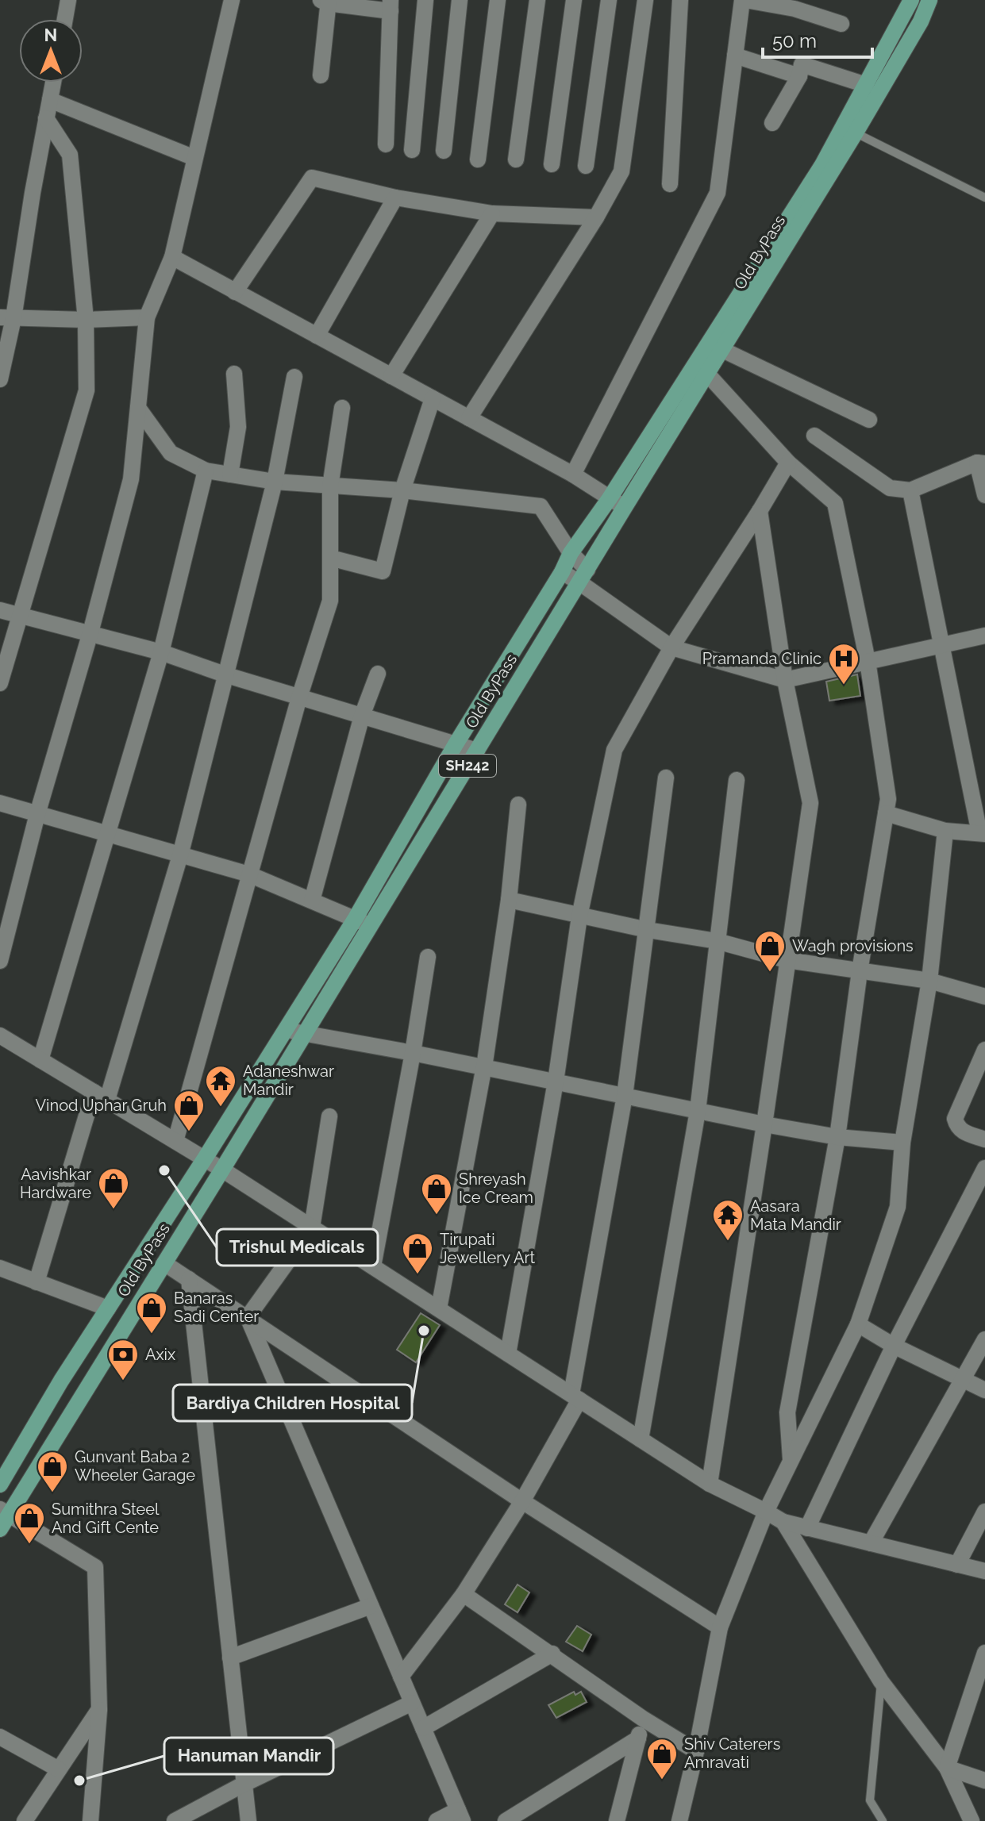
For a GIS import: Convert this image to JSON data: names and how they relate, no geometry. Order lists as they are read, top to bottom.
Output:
{
  "streets": {
    "main road": ["Old ByPass", "SH242"]
  },
  "places": {
    "hospital": ["Pramanda Clinic"],
    "shop": [
      "Wagh provisions",
      "Vinod Uphar Gruh",
      "Aavishkar Hardware",
      "Shreyash Ice Cream",
      "Tirupati Jewellery Art",
      "Banaras Sadi Center",
      "Gunvant Baba 2 Wheeler Garage",
      "Sumithra Steel And Gift Cente",
      "Shiv Caterers Amravati"
    ],
    "temple": ["Adaneshwar Mandir", "Aasara Mata Mandir"],
    "other": ["Trishul Medicals", "Bardiya Children Hospital", "Hanuman Mandir"],
    "bank": ["Axix"]
  },
  "scale_bar": "50 m",
  "north": "top"
}
